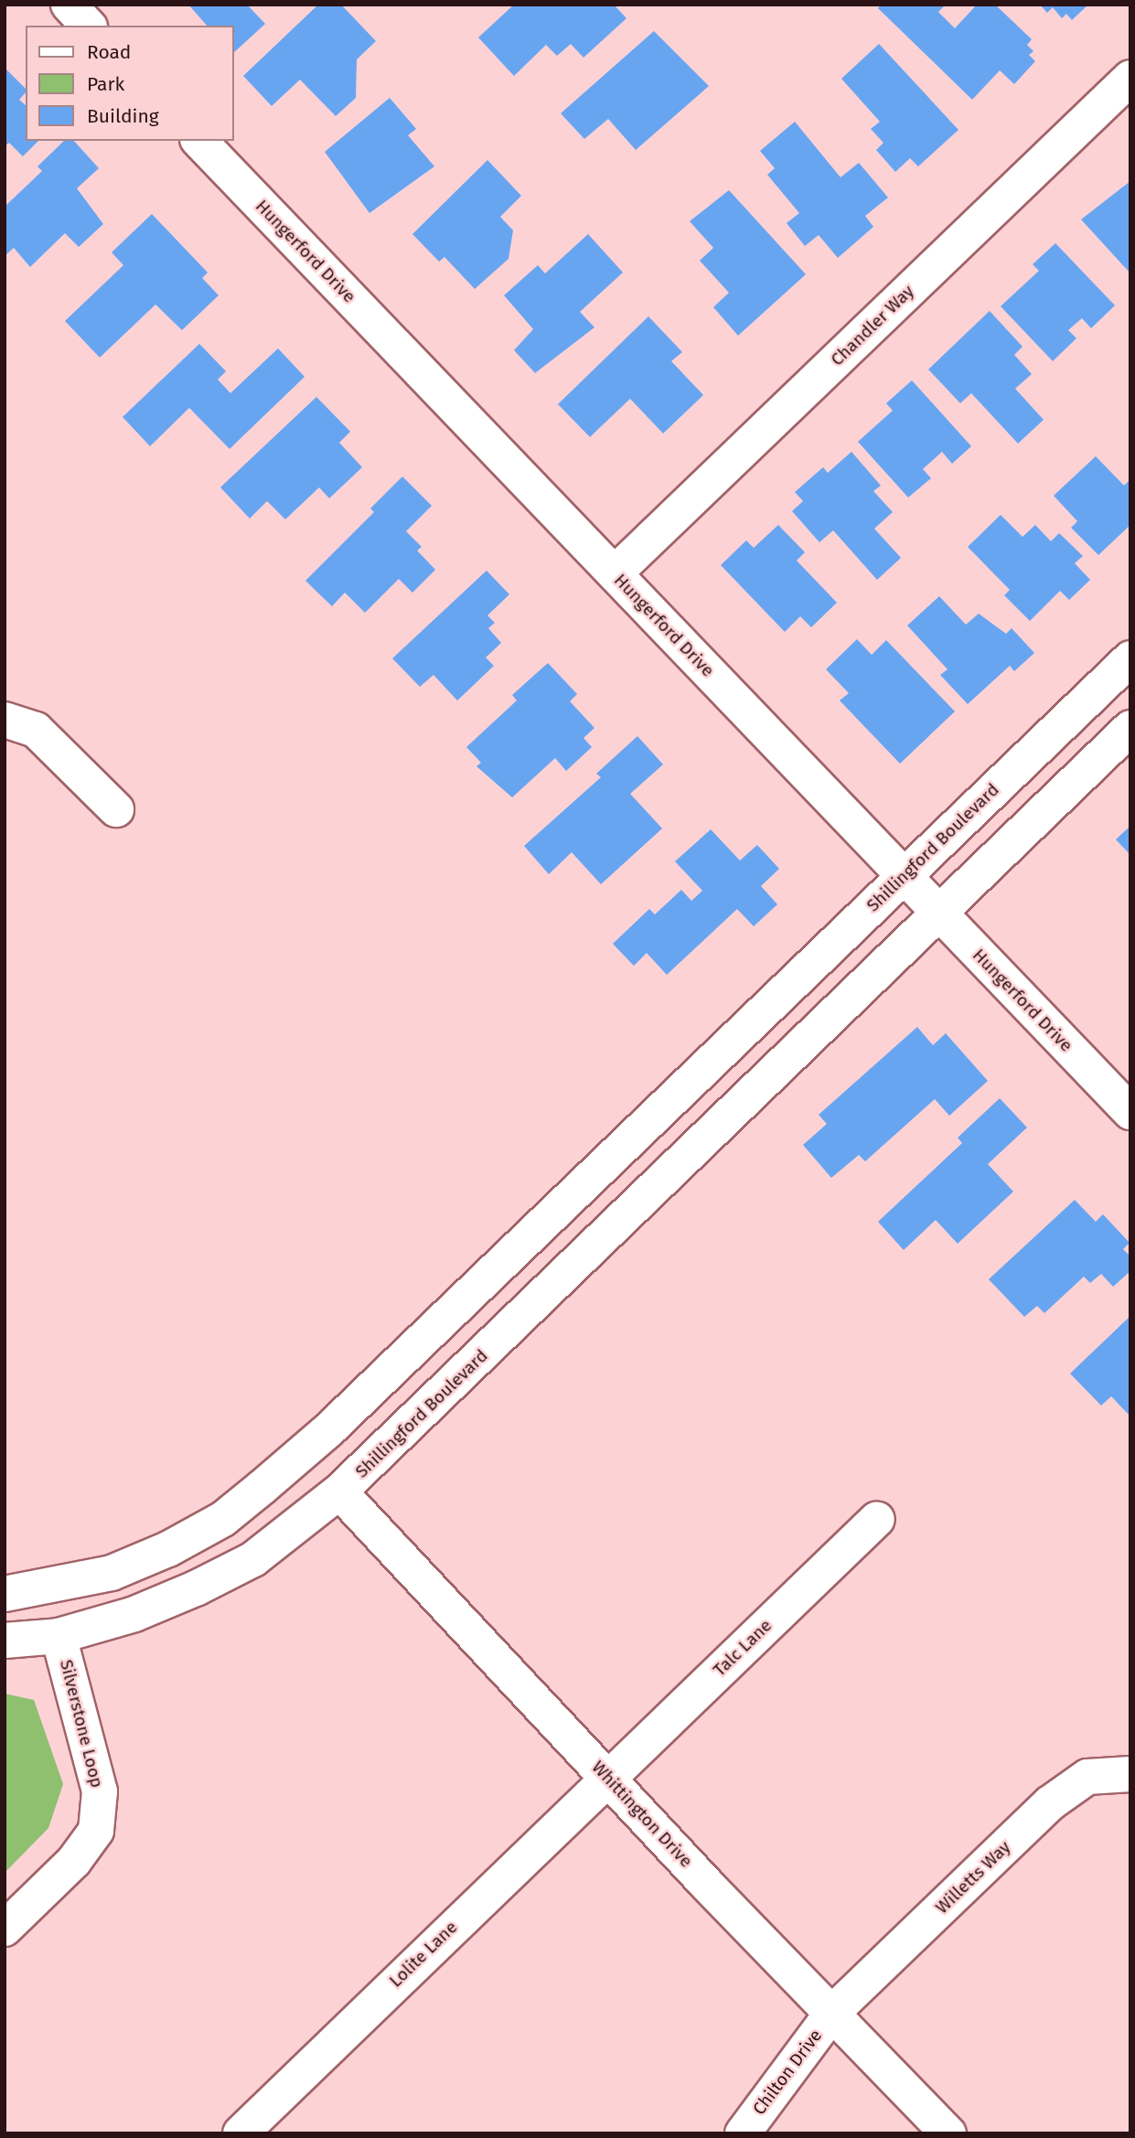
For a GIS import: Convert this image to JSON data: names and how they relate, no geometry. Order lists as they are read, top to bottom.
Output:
{
  "streets": {
    "street": [
      "Hungerford Drive",
      "Chandler Way",
      "Shillingford Boulevard",
      "Talc Lane",
      "Silverstone Loop",
      "Whittington Drive",
      "Willetts Way",
      "Lolite Lane",
      "Chilton Drive"
    ]
  },
  "crossings": [
    ["Hungerford Drive", "Chandler Way"],
    ["Hungerford Drive", "Shillingford Boulevard"],
    ["Shillingford Boulevard", "Silverstone Loop"],
    ["Shillingford Boulevard", "Whittington Drive"],
    ["Talc Lane", "Whittington Drive"],
    ["Talc Lane", "Lolite Lane"],
    ["Whittington Drive", "Willetts Way"],
    ["Whittington Drive", "Lolite Lane"],
    ["Whittington Drive", "Chilton Drive"],
    ["Willetts Way", "Chilton Drive"]
  ],
  "legend": ["Road", "Park", "Building"]
}
